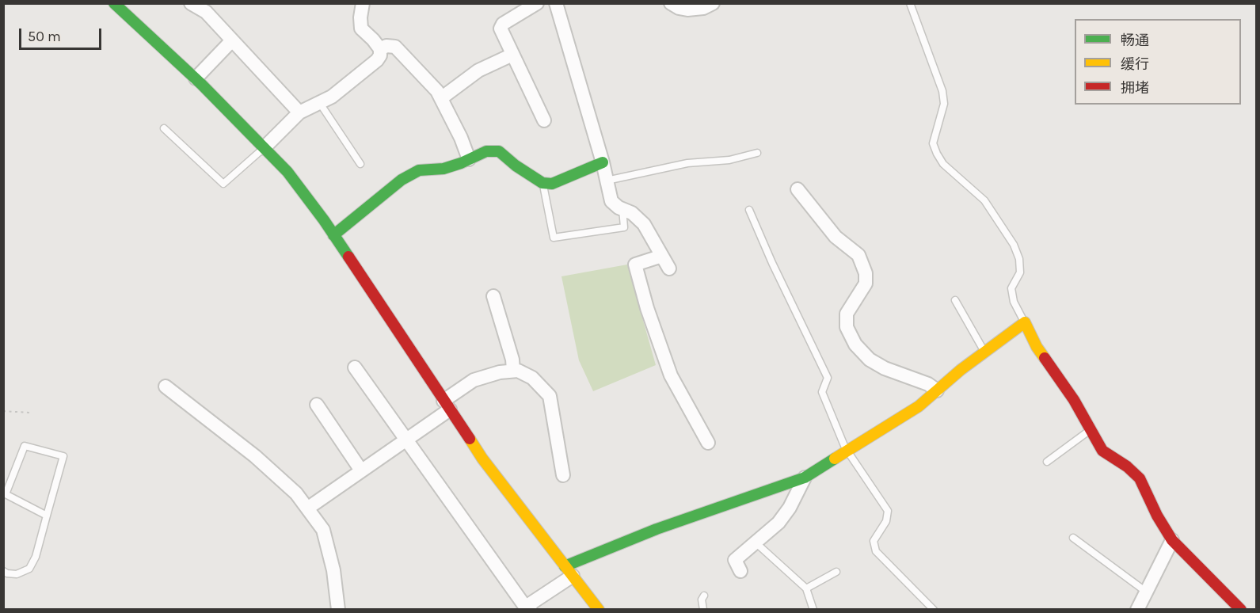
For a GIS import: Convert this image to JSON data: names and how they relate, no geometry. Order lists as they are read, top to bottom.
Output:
{
  "legend": ["畅通", "缓行", "拥堵"],
  "scale_bar": "50 m"
}
